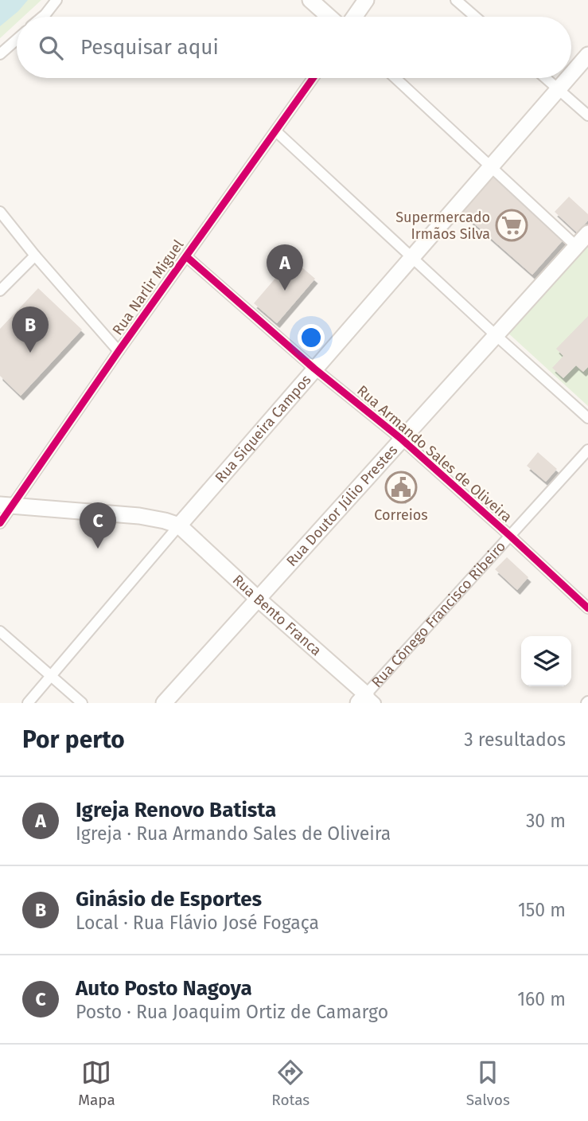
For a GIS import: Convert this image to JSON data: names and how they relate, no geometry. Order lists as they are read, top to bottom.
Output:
{
  "streets": {
    "main road": ["Rua Siqueira Campos", "Rua Doutor Júlio Prestes", "Rua Bento Franca"],
    "street": ["Rua Narlir Miguel", "Rua Armando Sales de Oliveira", "Rua Cônego Francisco Ribeiro"]
  },
  "crossings": [
    ["Rua Narlir Miguel", "Rua Armando Sales de Oliveira"],
    ["Rua Siqueira Campos", "Rua Armando Sales de Oliveira"],
    ["Rua Siqueira Campos", "Rua Bento Franca"],
    ["Rua Armando Sales de Oliveira", "Rua Doutor Júlio Prestes"],
    ["Rua Armando Sales de Oliveira", "Rua Cônego Francisco Ribeiro"],
    ["Rua Doutor Júlio Prestes", "Rua Bento Franca"],
    ["Rua Cônego Francisco Ribeiro", "Rua Bento Franca"]
  ],
  "places": {
    "supermarket": ["Supermercado Irmãos Silva"],
    "public building": ["Correios"]
  },
  "page": {
    "search": "Pesquisar aqui",
    "pins": ["A", "B", "C"],
    "heading": ["Por perto", "3 resultados"],
    "list": [
      {
        "mark": "A",
        "name": "Igreja Renovo Batista",
        "note": "Igreja · Rua Armando Sales de Oliveira",
        "value": "30 m"
      },
      {
        "mark": "B",
        "name": "Ginásio de Esportes",
        "note": "Local · Rua Flávio José Fogaça",
        "value": "150 m"
      },
      {
        "mark": "C",
        "name": "Auto Posto Nagoya",
        "note": "Posto · Rua Joaquim Ortiz de Camargo",
        "value": "160 m"
      }
    ],
    "nav": ["Mapa", "Rotas", "Salvos"]
  }
}
